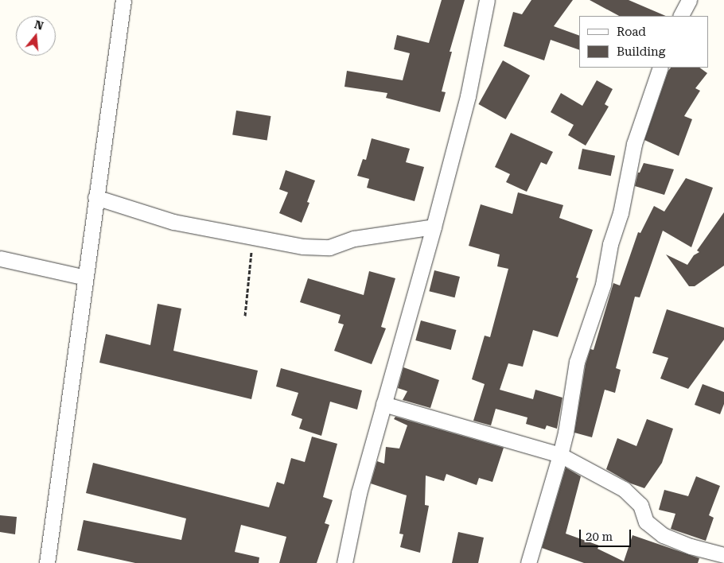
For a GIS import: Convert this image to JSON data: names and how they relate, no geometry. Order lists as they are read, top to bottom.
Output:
{
  "legend": ["Road", "Building"],
  "scale_bar": "20 m",
  "north": "top"
}
